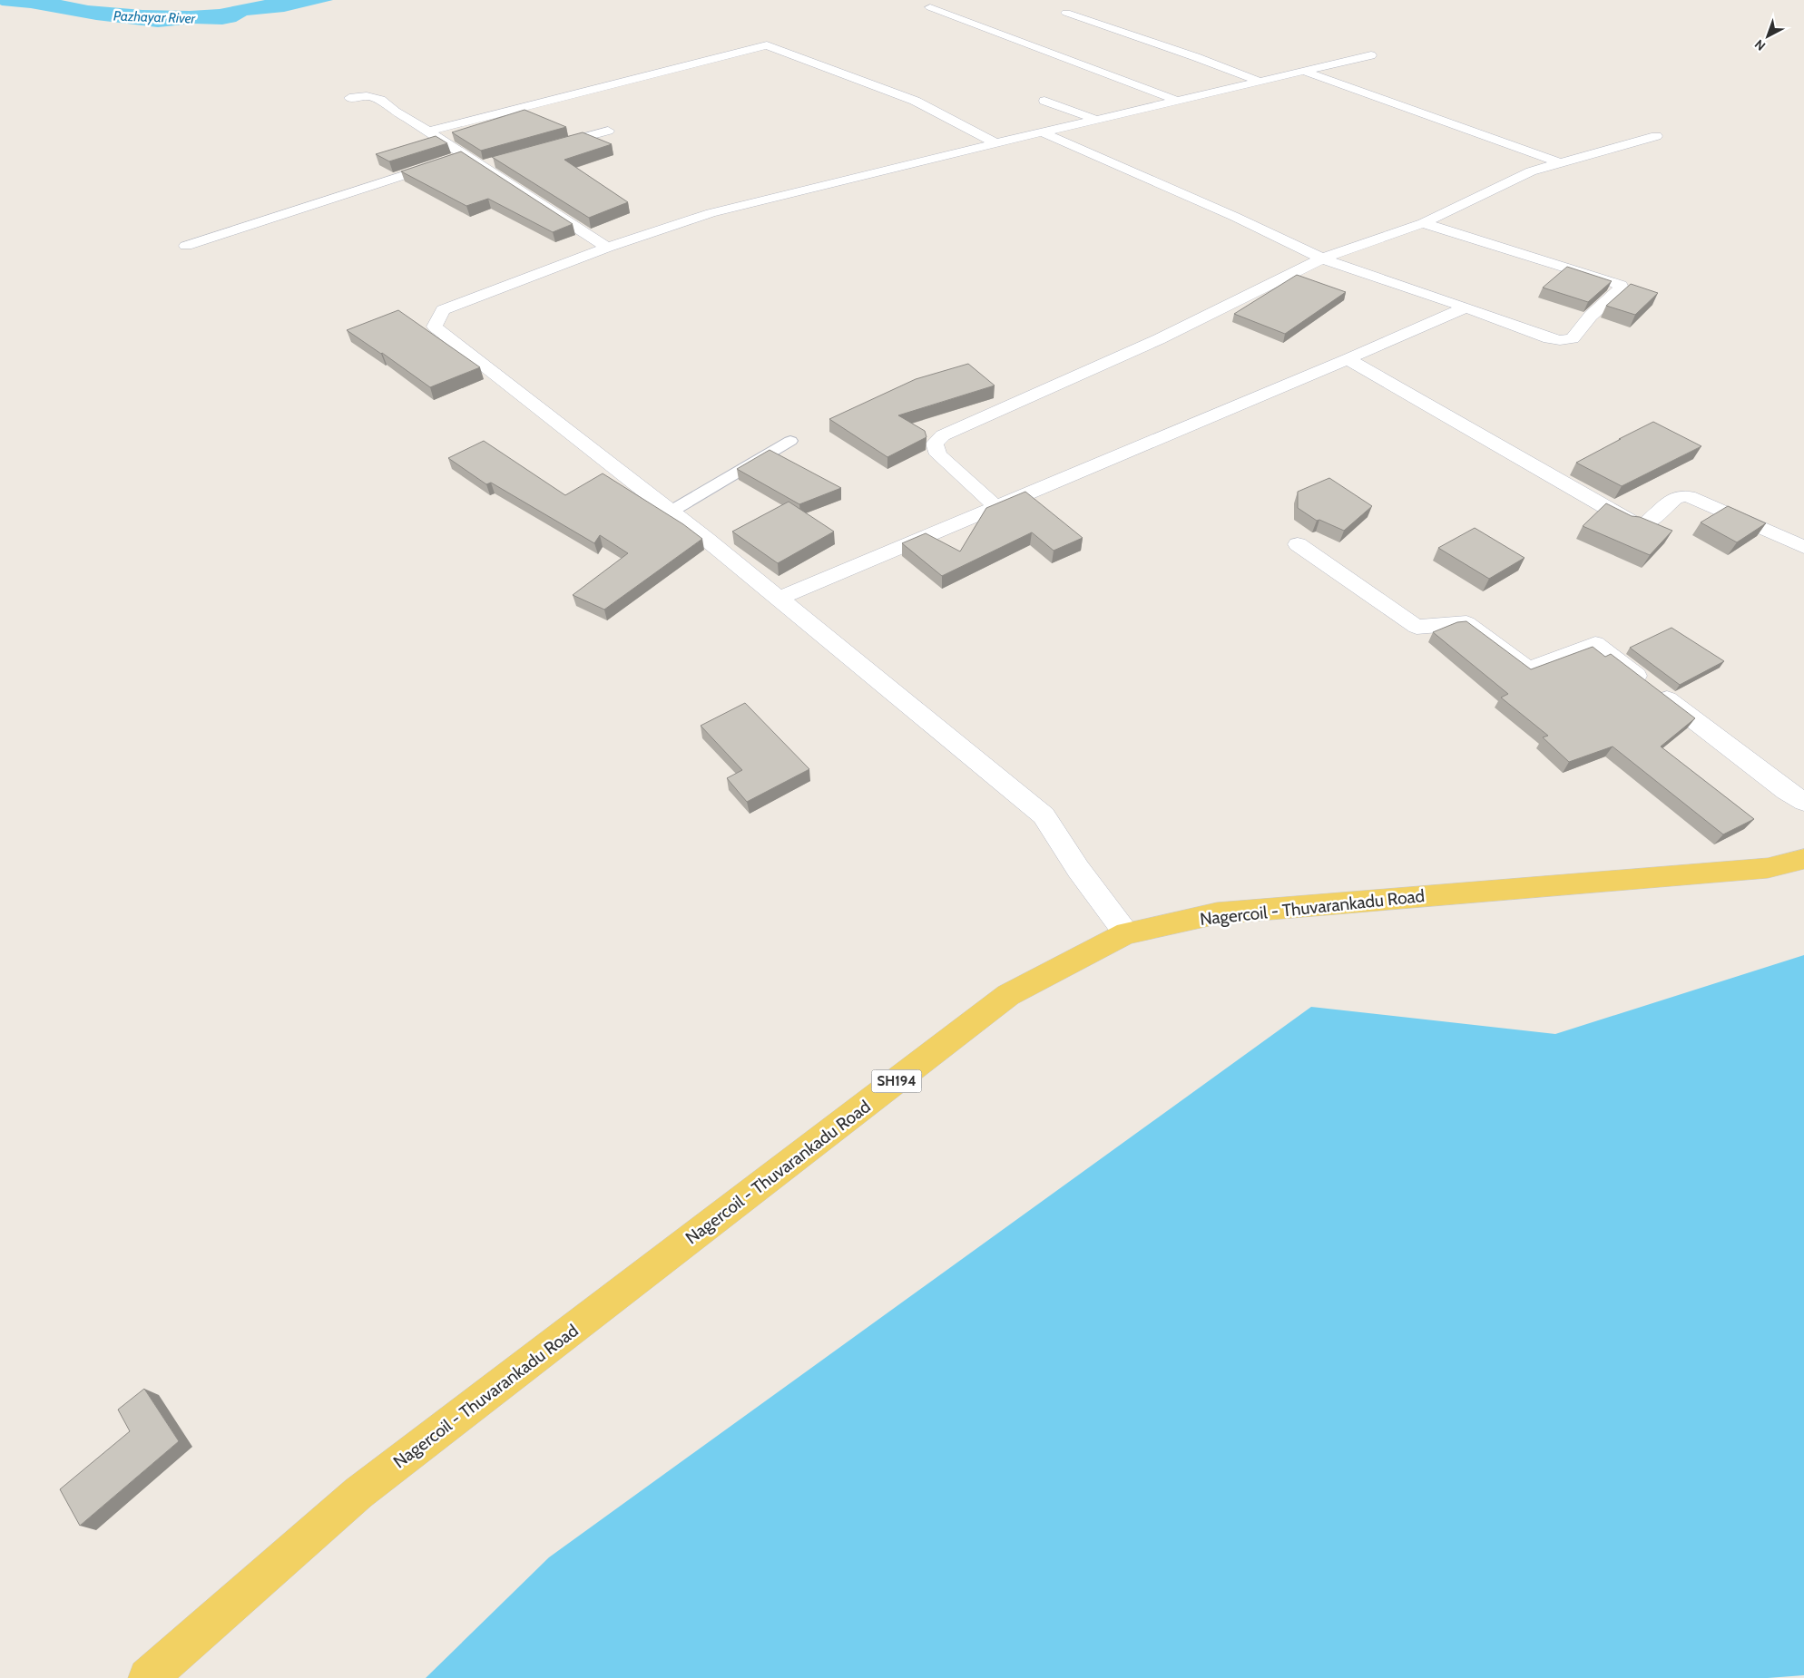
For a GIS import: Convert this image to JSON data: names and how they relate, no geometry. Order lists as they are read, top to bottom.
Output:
{
  "streets": {
    "main road": ["Nagercoil - Thuvarankadu Road", "SH194"]
  },
  "water": ["Pazhayar River"],
  "north": "bottom left"
}
